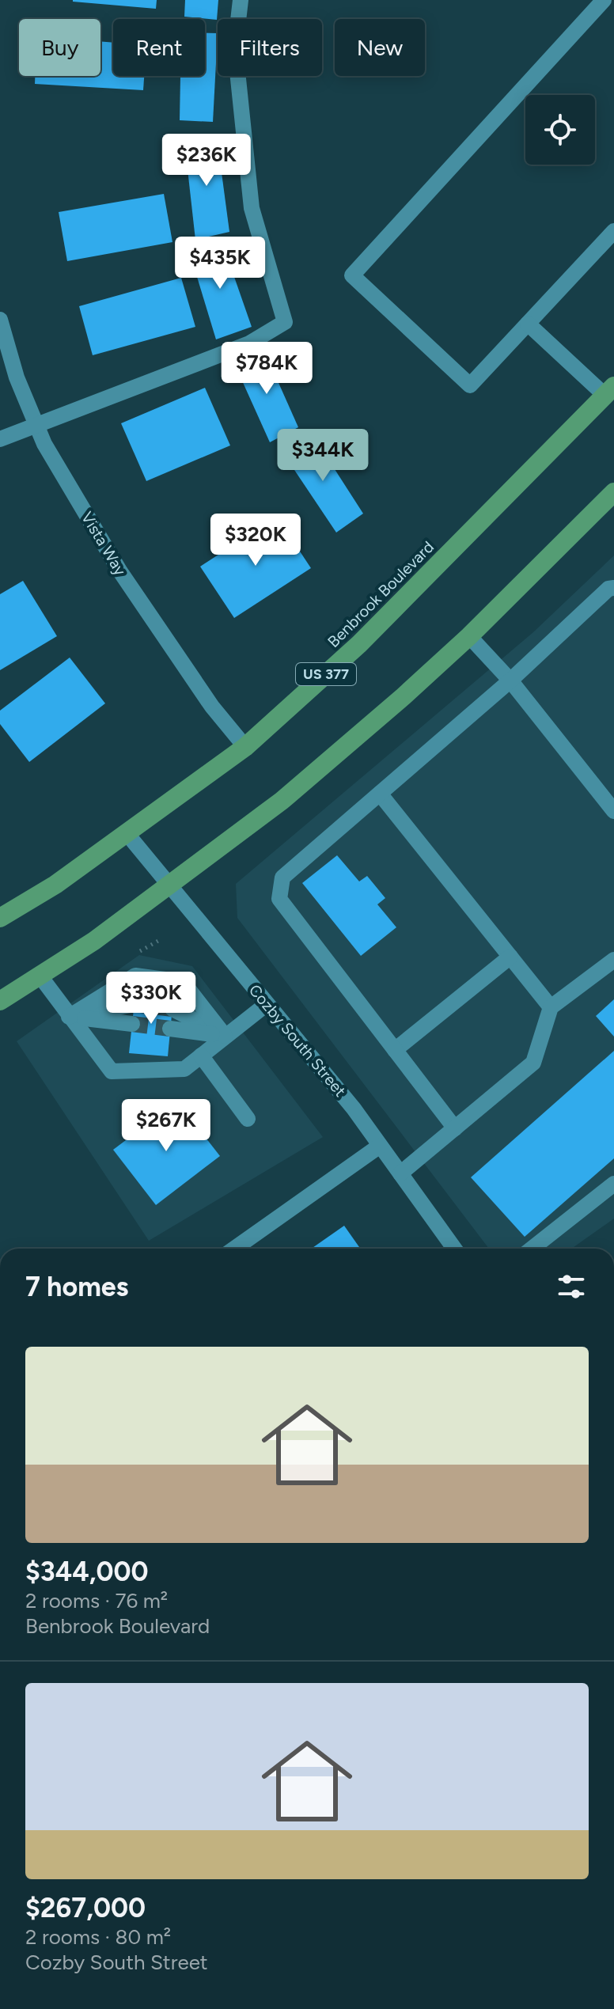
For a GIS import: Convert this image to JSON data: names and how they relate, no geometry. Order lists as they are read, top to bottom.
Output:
{
  "streets": {
    "highway": ["Benbrook Boulevard", "US 377"],
    "street": ["Vista Way", "Cozby South Street"]
  },
  "crossings": [
    ["Vista Way", "Benbrook Boulevard"],
    ["Benbrook Boulevard", "Cozby South Street"]
  ],
  "page": {
    "chip": [
      "Buy",
      "Rent",
      "Filters",
      "New"
    ],
    "price": [
      "$236K",
      "$435K",
      "$784K",
      "$344K",
      "$320K",
      "$330K",
      "$267K"
    ],
    "heading": "7 homes",
    "list": [
      {
        "name": "$344,000",
        "note": "2 rooms · 76 m² · Benbrook Boulevard"
      },
      {
        "name": "$267,000",
        "note": "2 rooms · 80 m² · Cozby South Street"
      }
    ]
  }
}
